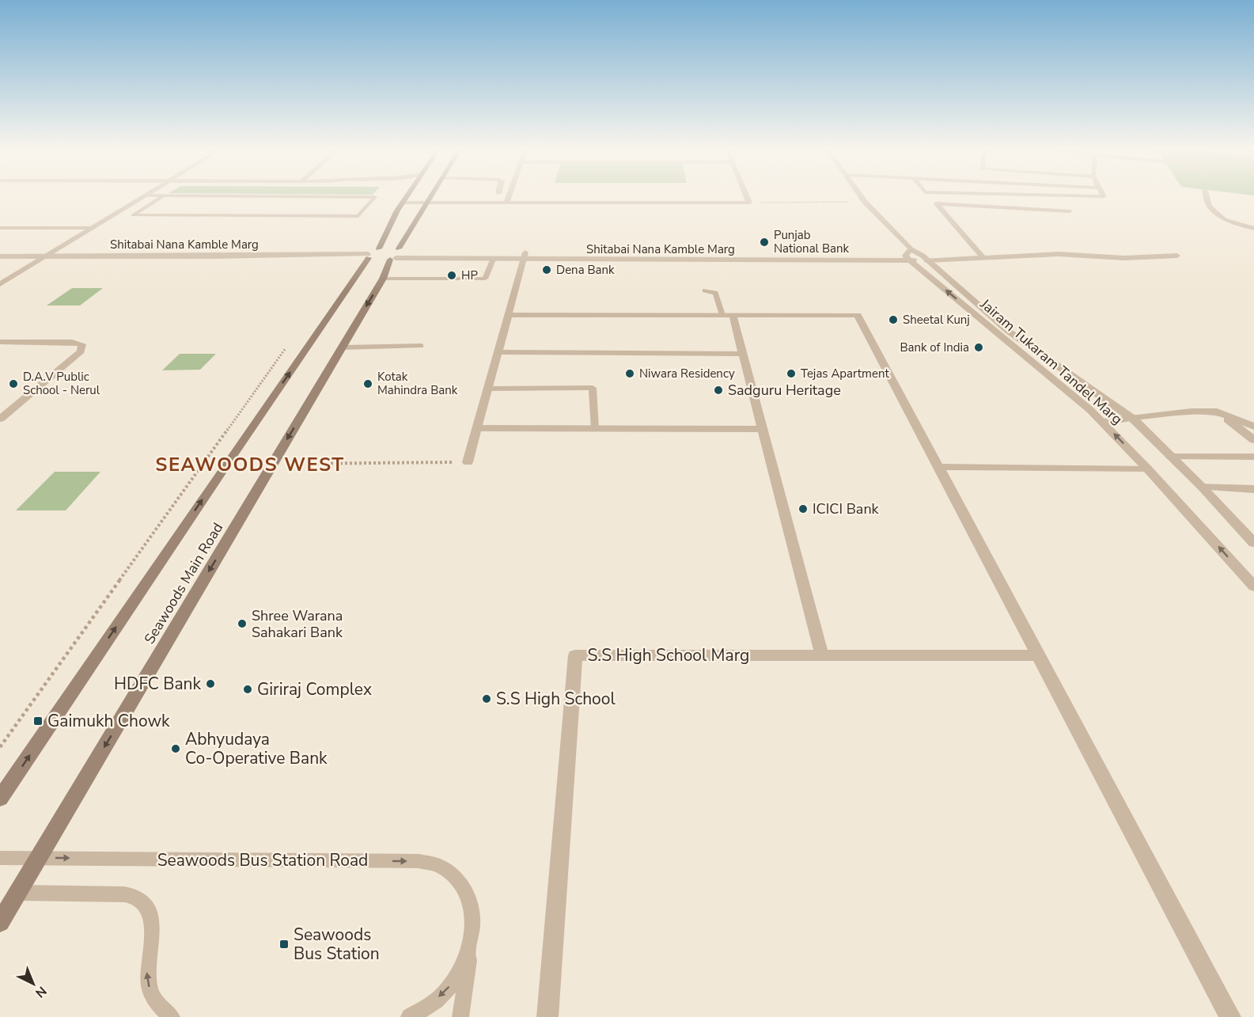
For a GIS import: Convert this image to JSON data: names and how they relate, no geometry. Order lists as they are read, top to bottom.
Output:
{
  "streets": {
    "main road": ["Seawoods Main Road"],
    "street": ["Shitabai Nana Kamble Marg", "Jairam Tukaram Tandel Marg", "S.S High School Marg"],
    "lane": ["Seawoods Bus Station Road"]
  },
  "crossings": [
    ["Shitabai Nana Kamble Marg", "Jairam Tukaram Tandel Marg"],
    ["Shitabai Nana Kamble Marg", "Seawoods Main Road"],
    ["Seawoods Main Road", "Seawoods Bus Station Road"]
  ],
  "districts": ["SEAWOODS WEST"],
  "places": {
    "other": [
      "Punjab National Bank",
      "Dena Bank",
      "HP",
      "Sheetal Kunj",
      "Bank of India",
      "Niwara Residency",
      "Tejas Apartment",
      "D.A.V Public School - Nerul",
      "Kotak Mahindra Bank",
      "Sadguru Heritage",
      "ICICI Bank",
      "Shree Warana Sahakari Bank",
      "HDFC Bank",
      "Giriraj Complex",
      "S.S High School",
      "Abhyudaya Co-Operative Bank"
    ],
    "transit": ["Gaimukh Chowk", "Seawoods Bus Station"]
  },
  "north": "bottom right"
}
